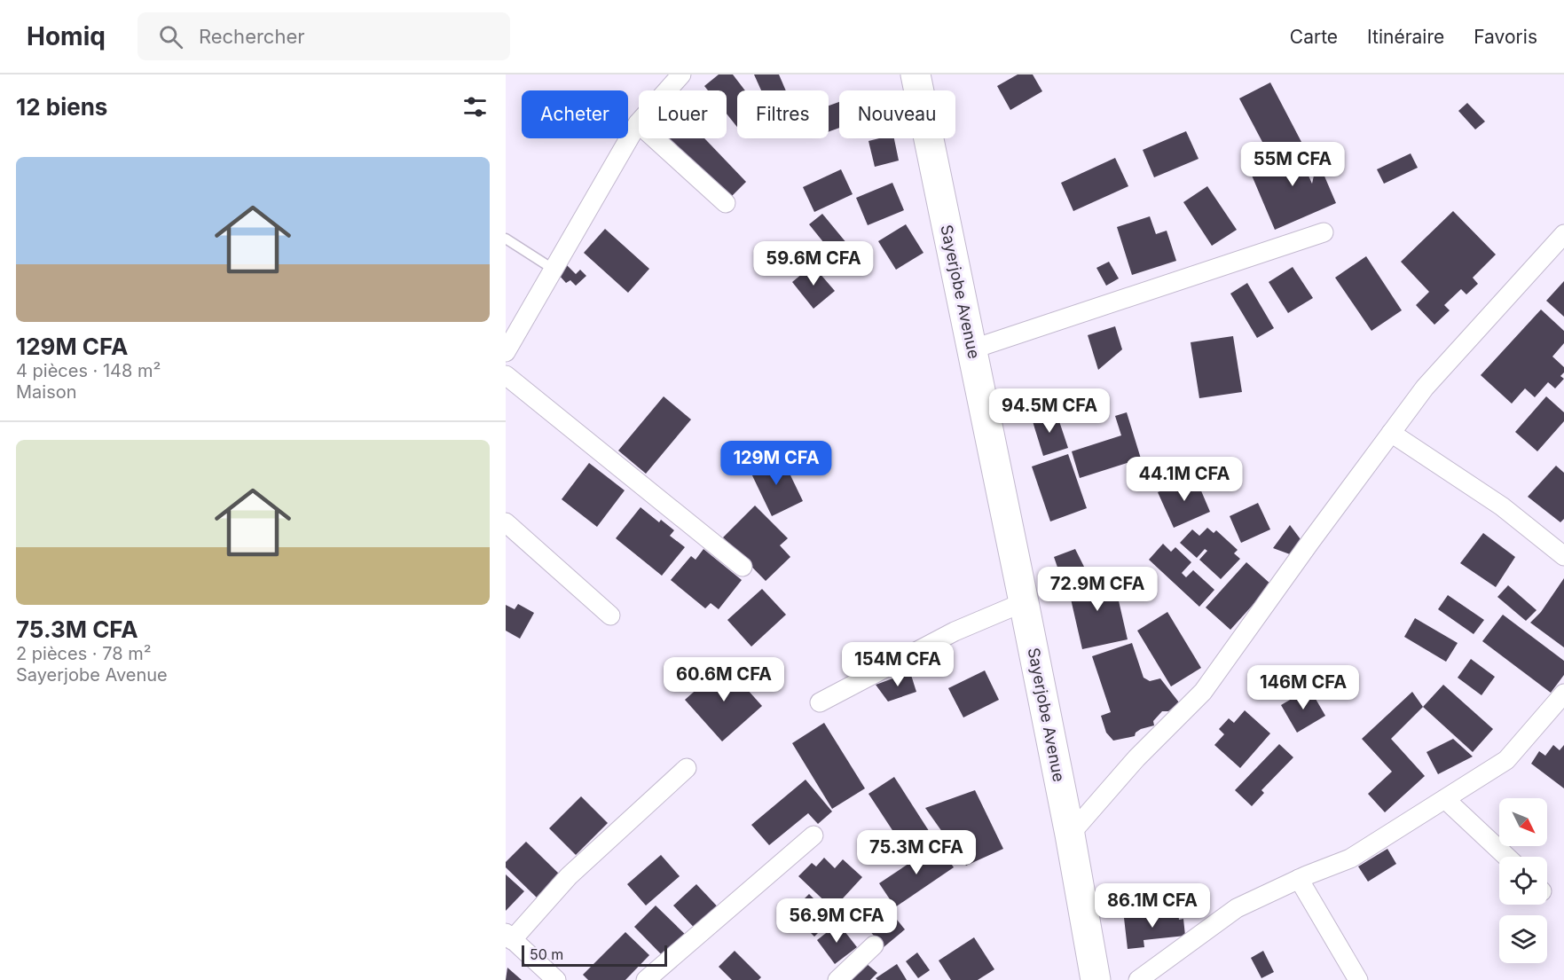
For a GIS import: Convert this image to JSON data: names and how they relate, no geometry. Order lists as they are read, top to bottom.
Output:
{
  "streets": {
    "main road": ["Sayerjobe Avenue"]
  },
  "scale_bar": "50 m",
  "north": "bottom right",
  "page": {
    "header": "Homiq",
    "search": "Rechercher",
    "nav": ["Carte", "Itinéraire", "Favoris"],
    "heading": "12 biens",
    "chip": [
      "Acheter",
      "Louer",
      "Filtres",
      "Nouveau"
    ],
    "list": [
      {
        "name": "129M CFA",
        "note": "4 pièces · 148 m² · Maison"
      },
      {
        "name": "75.3M CFA",
        "note": "2 pièces · 78 m² · Sayerjobe Avenue"
      }
    ],
    "price": [
      "55M CFA",
      "59.6M CFA",
      "94.5M CFA",
      "129M CFA",
      "44.1M CFA",
      "72.9M CFA",
      "154M CFA",
      "60.6M CFA",
      "146M CFA",
      "75.3M CFA",
      "86.1M CFA",
      "56.9M CFA"
    ],
    "scale": "50 m"
  }
}
